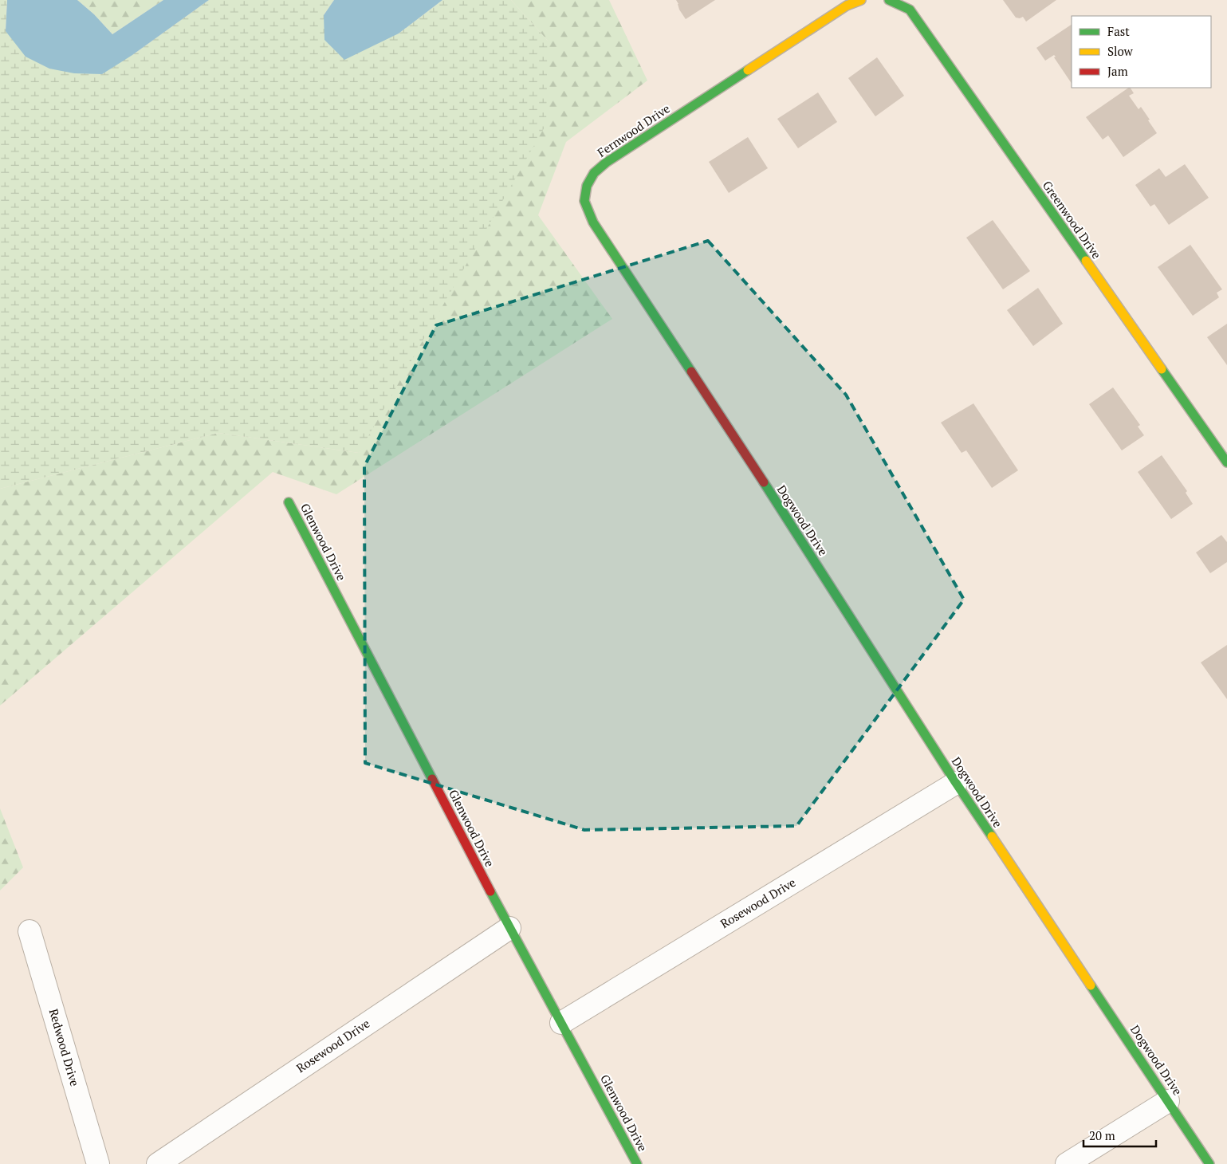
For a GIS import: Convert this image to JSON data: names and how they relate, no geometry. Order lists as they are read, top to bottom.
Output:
{
  "streets": {
    "street": [
      "Fernwood Drive",
      "Greenwood Drive",
      "Dogwood Drive",
      "Glenwood Drive",
      "Rosewood Drive",
      "Redwood Drive"
    ]
  },
  "crossings": [
    ["Fernwood Drive", "Dogwood Drive"],
    ["Dogwood Drive", "Rosewood Drive"],
    ["Glenwood Drive", "Rosewood Drive"]
  ],
  "legend": ["Fast", "Slow", "Jam"],
  "scale_bar": "20 m"
}
